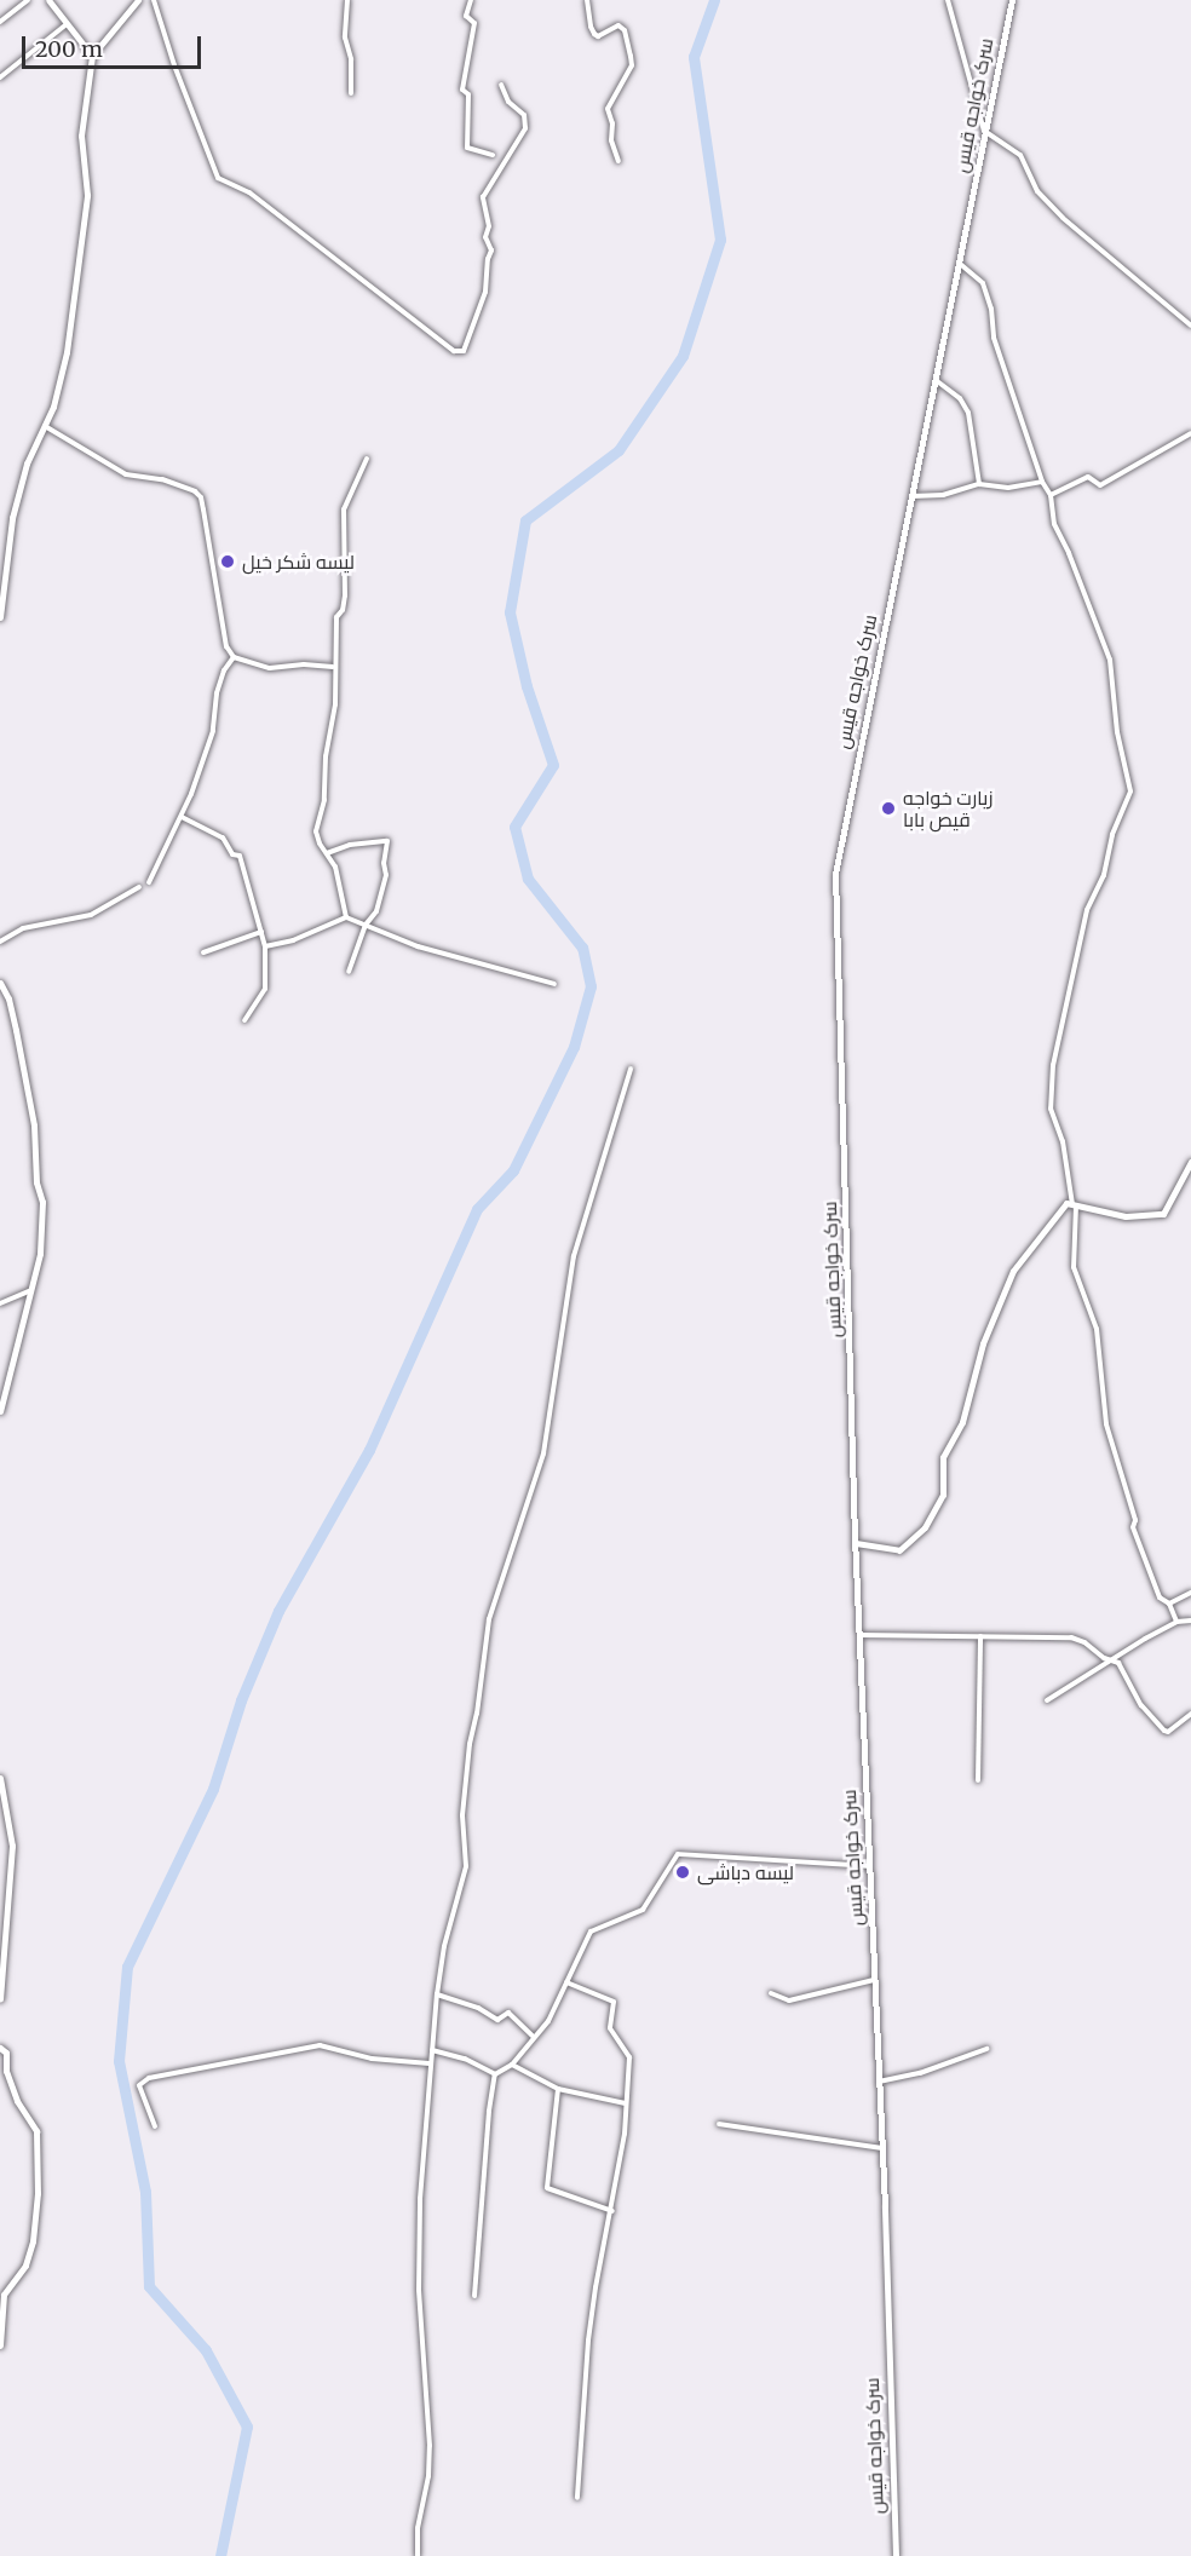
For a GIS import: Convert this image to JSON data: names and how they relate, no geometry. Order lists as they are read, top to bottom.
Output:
{
  "streets": {
    "street": ["سرک خواجه قیس"]
  },
  "places": ["لیسه شکر خیل", "زیارت خواجه قیص بابا", "لیسه دباشی"],
  "scale_bar": "200 m"
}
